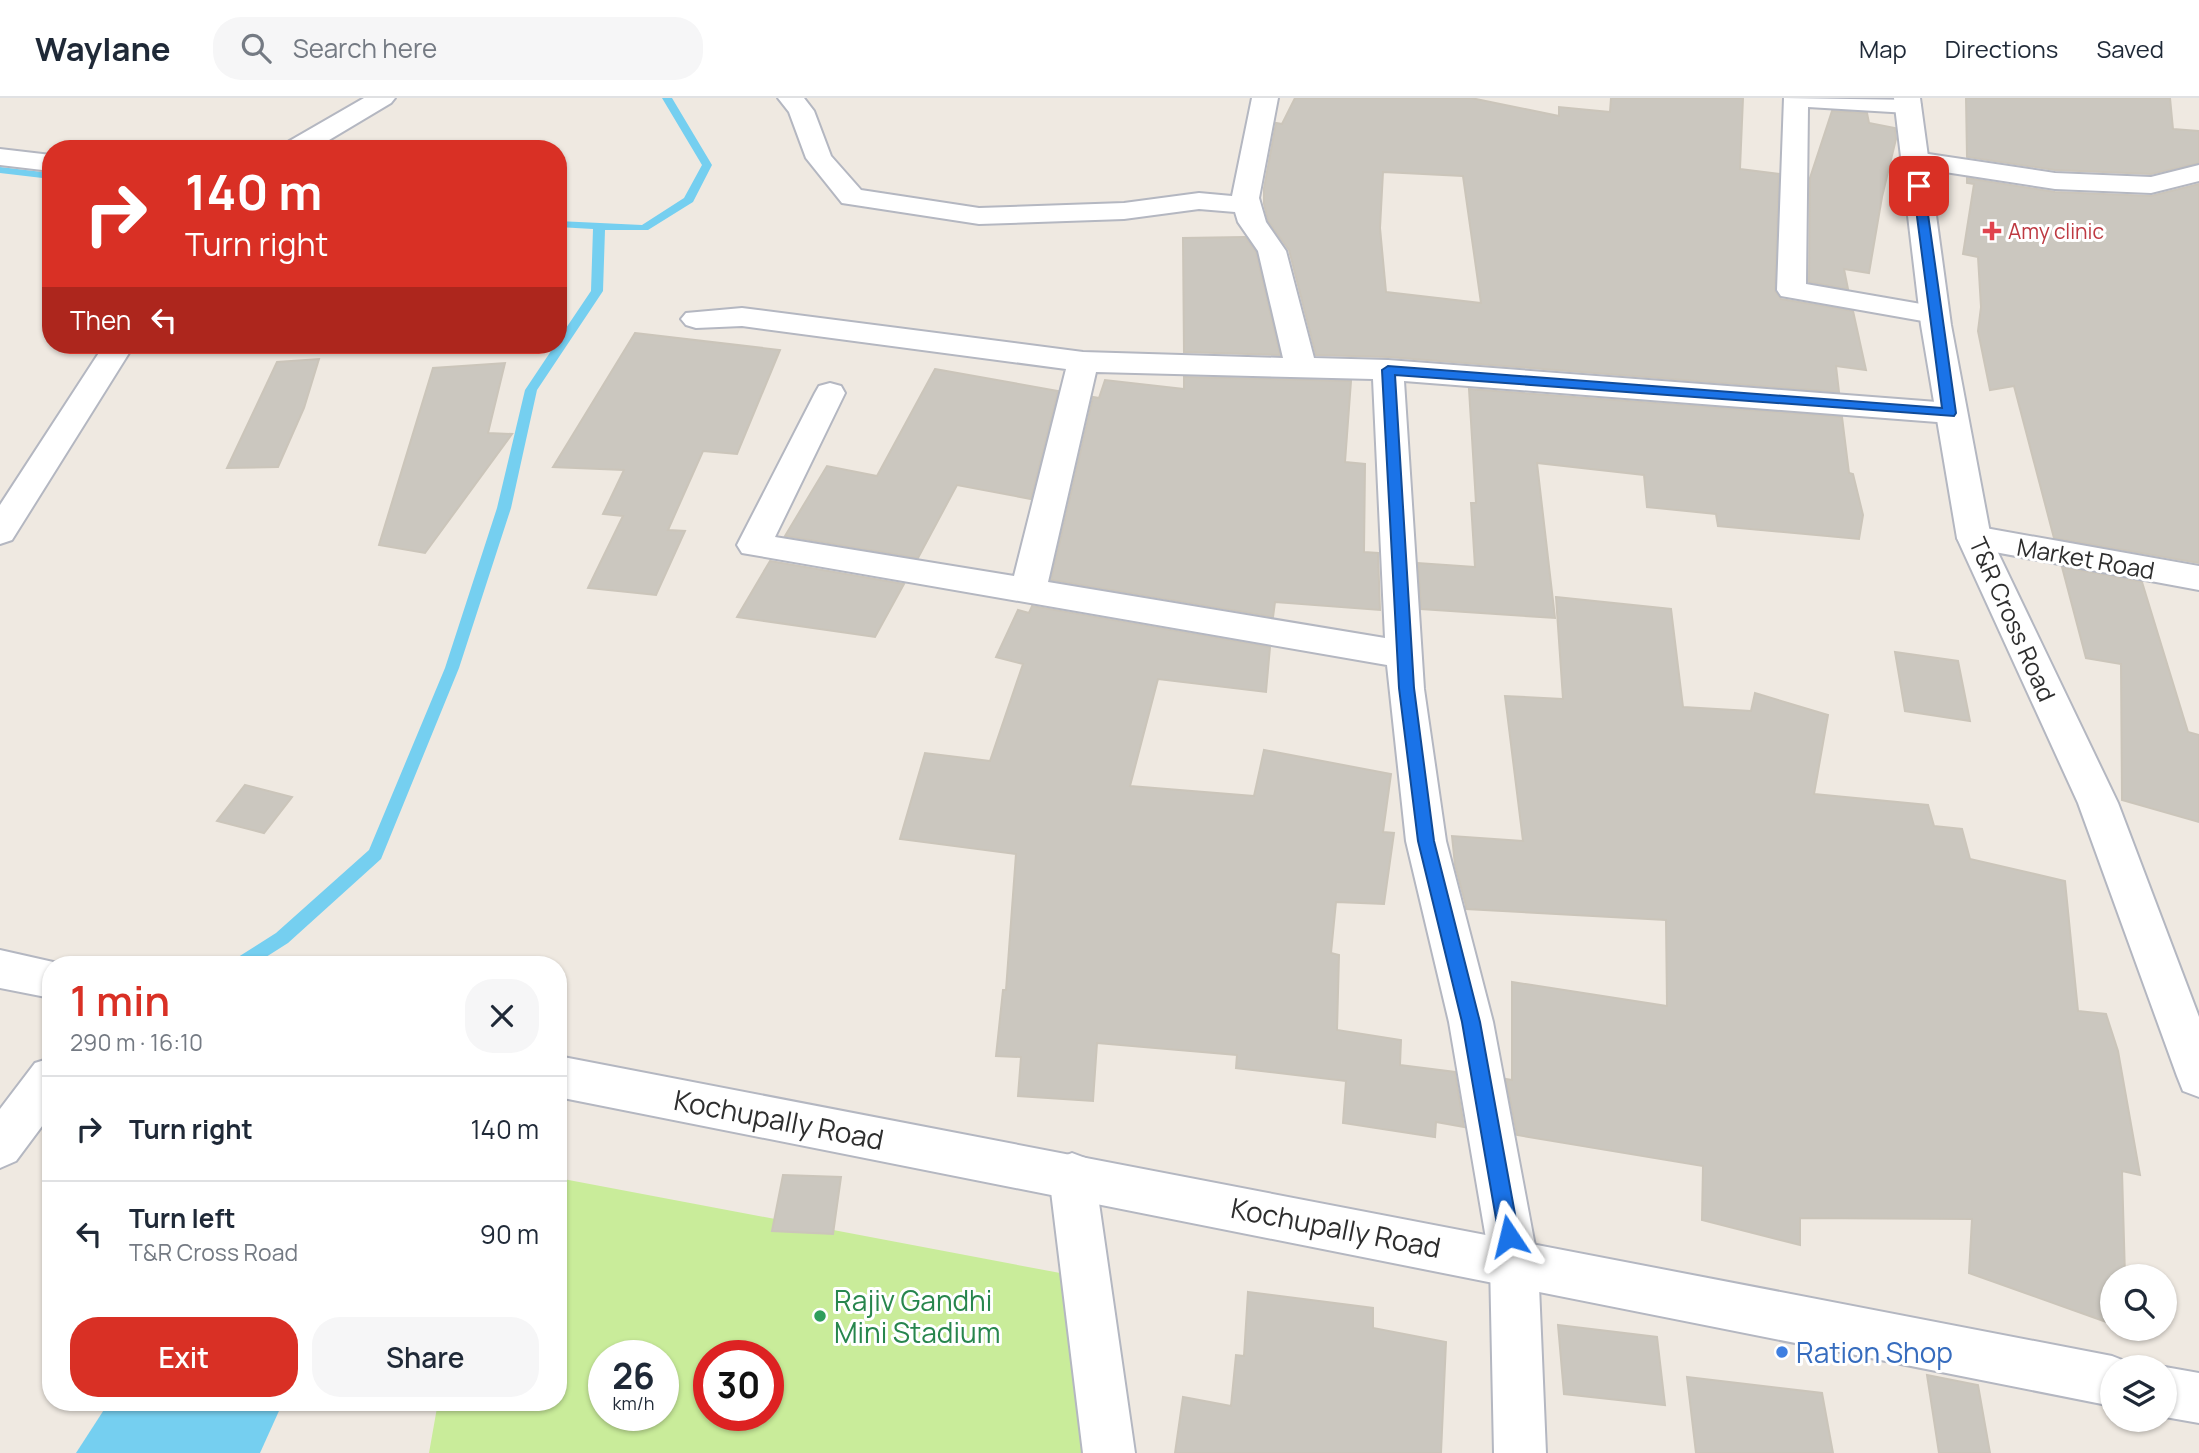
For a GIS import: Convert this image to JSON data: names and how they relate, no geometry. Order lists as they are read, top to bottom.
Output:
{
  "streets": {
    "street": ["Market Road", "T&R Cross Road", "Kochupally Road"]
  },
  "crossings": [
    ["Market Road", "T&R Cross Road"]
  ],
  "places": {
    "health": ["Amy clinic"],
    "other": ["Rajiv Gandhi Mini Stadium", "Ration Shop"]
  },
  "page": {
    "header": "Waylane",
    "search": "Search here",
    "nav": ["Map", "Directions", "Saved"],
    "turn": ["140 m", "Turn right"],
    "then": "Then",
    "heading": ["1 min", "290 m · 16:10"],
    "list": [
      {
        "name": "Turn right",
        "value": "140 m"
      },
      {
        "name": "Turn left",
        "note": "T&R Cross Road",
        "value": "90 m"
      }
    ],
    "buttons": ["Exit", "Share"],
    "speed": "26 km/h",
    "limit": "30"
  }
}
